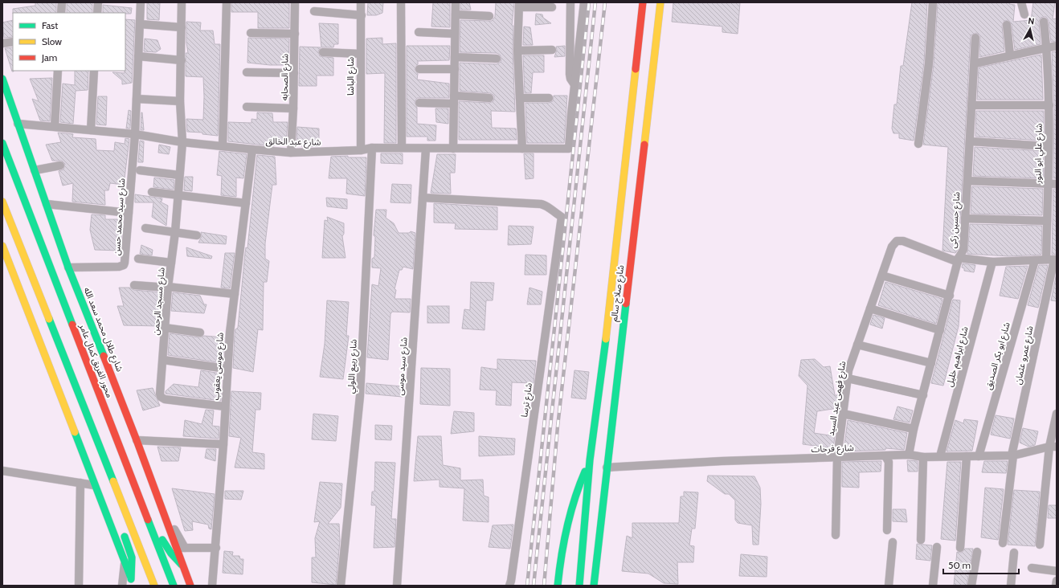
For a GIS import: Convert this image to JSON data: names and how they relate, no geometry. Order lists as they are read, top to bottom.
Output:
{
  "streets": {
    "main road": ["شارع صلاح سالم", "شارع طلال محمد سعد الله", "محور الفريق كمال عامر"],
    "street": [
      "شارع الباشا",
      "شارع الصحابه",
      "شارع عبد الخالق",
      "شارع علي ابو النور",
      "شارع سيد محمد حسن",
      "شارع حسين زكى",
      "شارع مسجد الرحمن",
      "شارع عمرو عثمان",
      "شارع ابو بكر الصديق",
      "شارع ابراهيم خليل",
      "شارع موسى يعقوب",
      "شارع ربيع اللولي",
      "شارع سيد موسى",
      "شارع فهمى عبد السيد",
      "شارع ترسا",
      "شارع فرحات"
    ]
  },
  "crossings": [
    ["شارع الباشا", "شارع عبد الخالق"],
    ["شارع الصحابه", "شارع عبد الخالق"],
    ["شارع عبد الخالق", "شارع سيد محمد حسن"],
    ["شارع عبد الخالق", "شارع مسجد الرحمن"],
    ["شارع عبد الخالق", "شارع طلال محمد سعد الله"],
    ["شارع عبد الخالق", "شارع موسى يعقوب"],
    ["شارع عبد الخالق", "شارع ربيع اللولي"],
    ["شارع عبد الخالق", "شارع سيد موسى"],
    ["شارع علي ابو النور", "شارع عمرو عثمان"],
    ["شارع سيد محمد حسن", "شارع طلال محمد سعد الله"],
    ["شارع حسين زكى", "شارع فهمى عبد السيد"],
    ["شارع حسين زكى", "شارع فرحات"],
    ["شارع صلاح سالم", "شارع فرحات"],
    ["شارع مسجد الرحمن", "شارع موسى يعقوب"],
    ["شارع عمرو عثمان", "شارع فرحات"],
    ["شارع ابو بكر الصديق", "شارع فرحات"],
    ["شارع ابراهيم خليل", "شارع فرحات"],
    ["شارع سيد موسى", "شارع ترسا"],
    ["شارع فهمى عبد السيد", "شارع فرحات"]
  ],
  "legend": ["Fast", "Slow", "Jam"],
  "scale_bar": "50 m",
  "north": "top"
}
